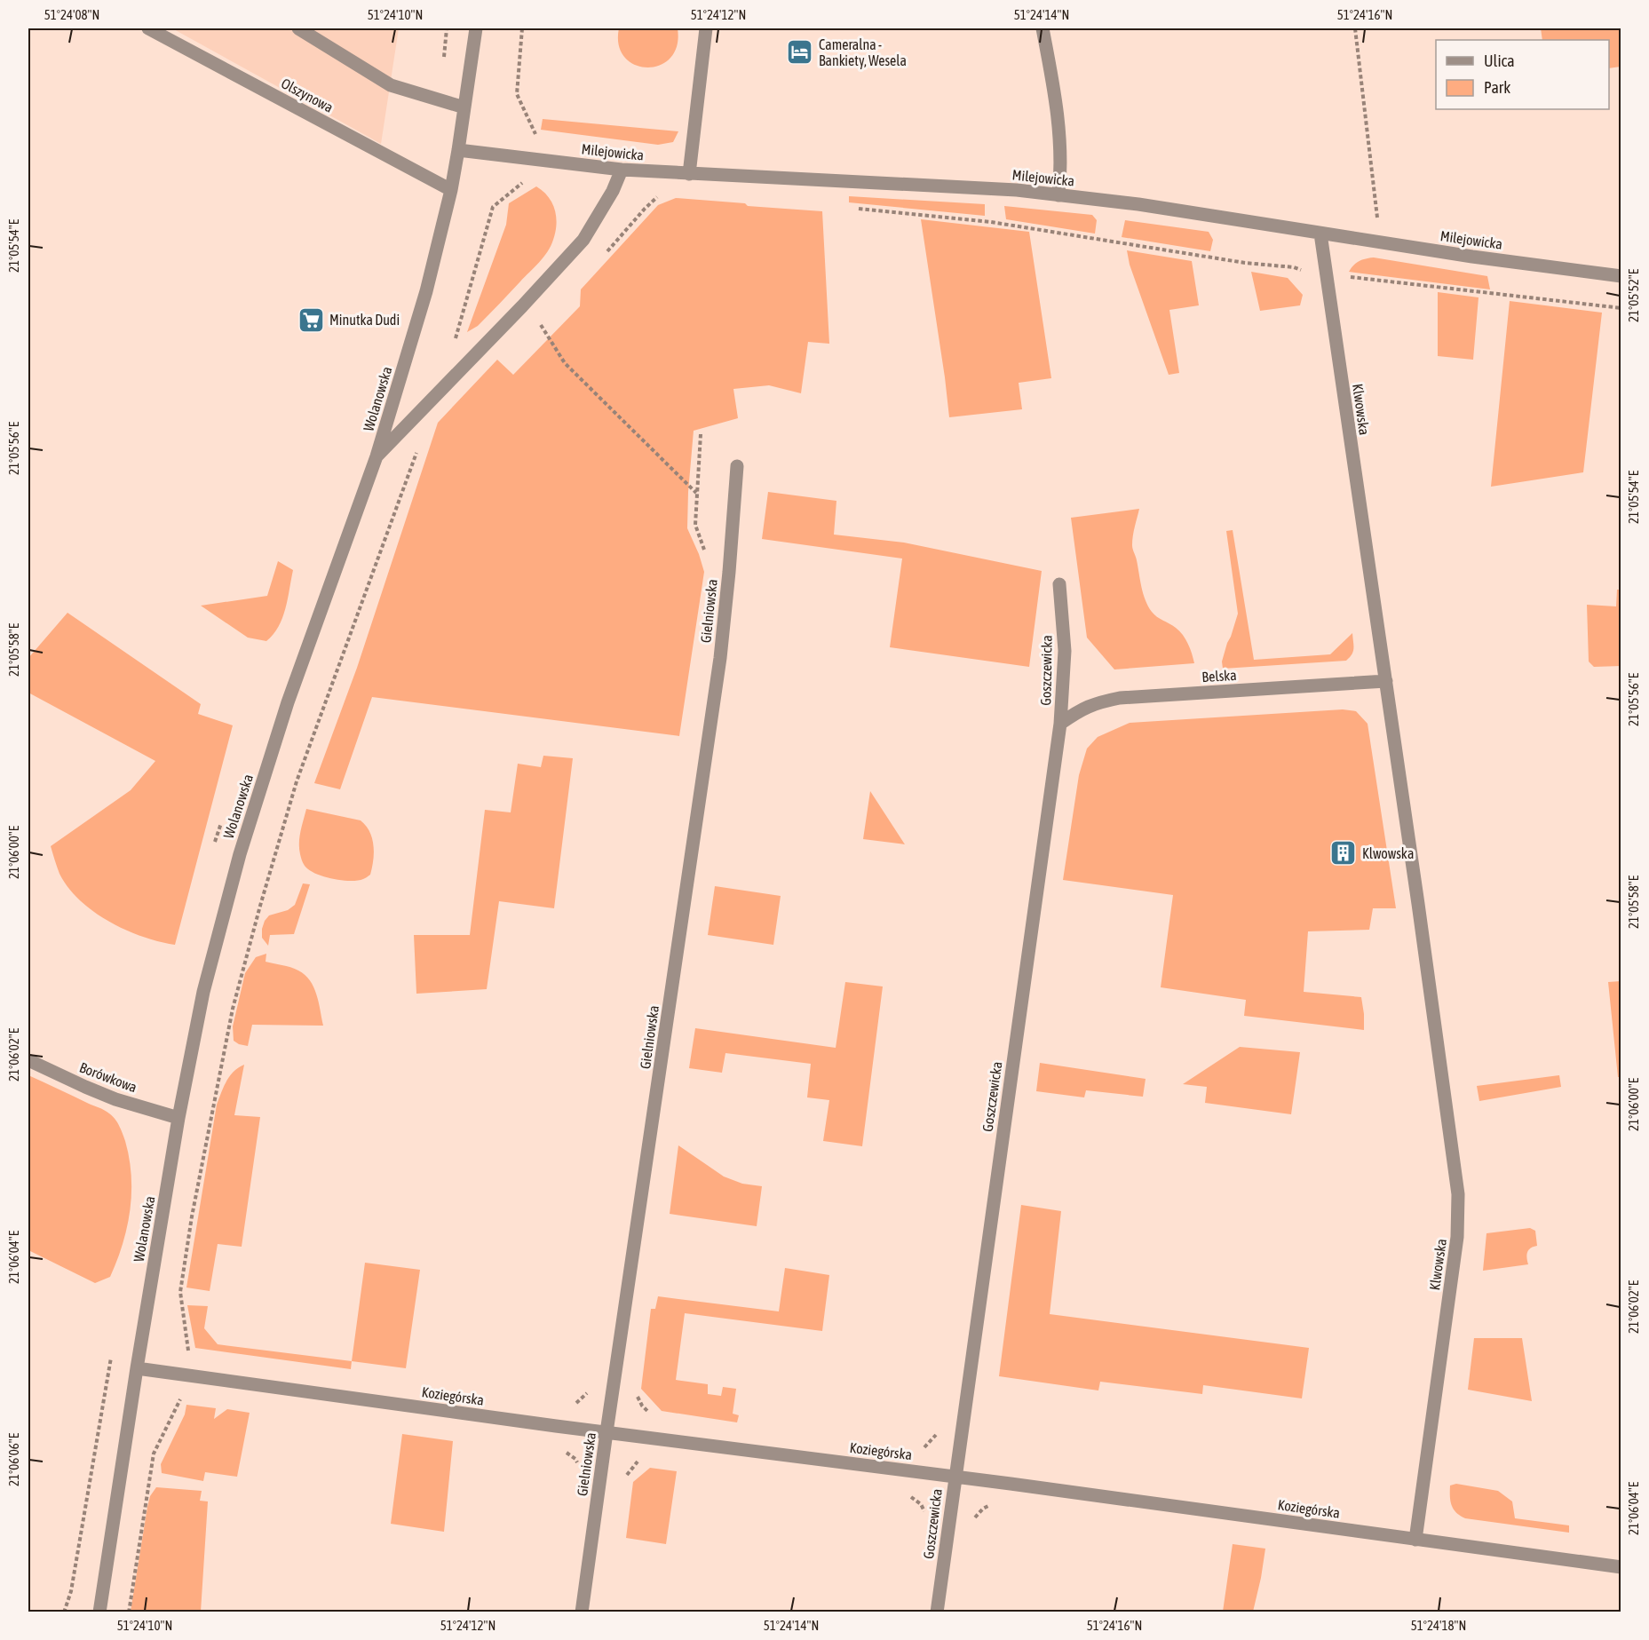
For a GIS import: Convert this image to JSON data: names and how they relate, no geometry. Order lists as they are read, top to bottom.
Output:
{
  "streets": {
    "street": [
      "Olszynowa",
      "Milejowicka",
      "Wolanowska",
      "Klwowska",
      "Gielniowska",
      "Goszczewicka",
      "Belska",
      "Borówkowa",
      "Koziegórska"
    ]
  },
  "crossings": [
    ["Olszynowa", "Wolanowska"],
    ["Milejowicka", "Wolanowska"],
    ["Milejowicka", "Klwowska"],
    ["Wolanowska", "Borówkowa"],
    ["Wolanowska", "Koziegórska"],
    ["Klwowska", "Belska"],
    ["Klwowska", "Koziegórska"],
    ["Gielniowska", "Koziegórska"],
    ["Goszczewicka", "Belska"],
    ["Goszczewicka", "Koziegórska"]
  ],
  "places": {
    "hotel": ["Cameralna - Bankiety, Wesela"],
    "supermarket": ["Minutka Dudi"],
    "building": ["Klwowska"]
  },
  "legend": ["Ulica", "Park"],
  "coordinates": [
    "51°24'08\"N",
    "51°24'10\"N",
    "51°24'12\"N",
    "51°24'14\"N",
    "51°24'16\"N",
    "21°05'54\"E",
    "21°05'52\"E",
    "21°05'56\"E",
    "21°05'58\"E",
    "21°06'00\"E",
    "21°06'02\"E",
    "21°06'04\"E",
    "21°06'06\"E",
    "51°24'18\"N"
  ]
}
